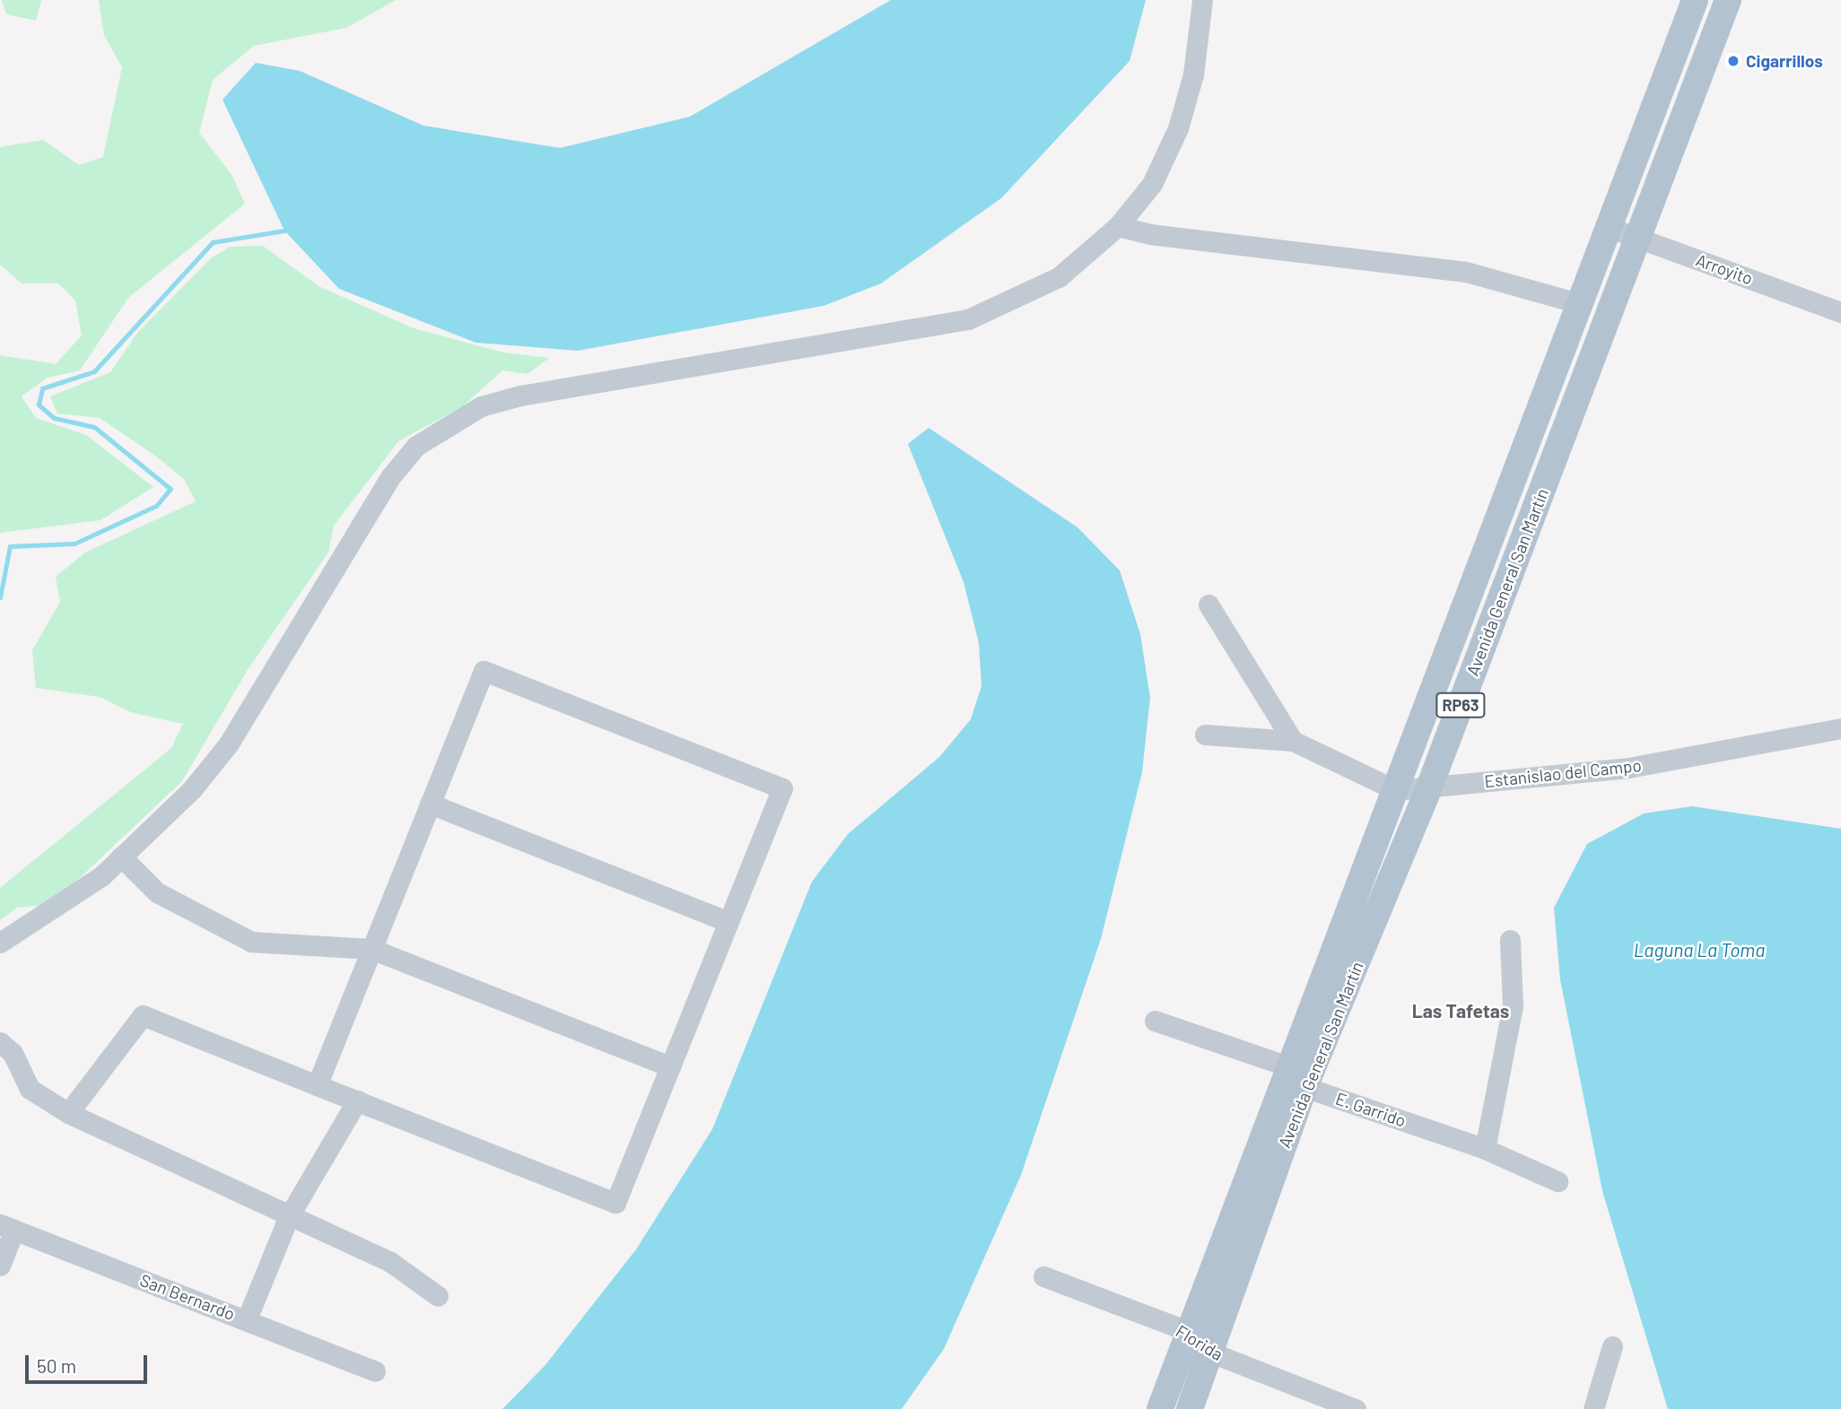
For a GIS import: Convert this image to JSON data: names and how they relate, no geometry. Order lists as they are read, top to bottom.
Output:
{
  "streets": {
    "main road": ["Avenida General San Martín", "RP63"],
    "street": [
      "Arroyito",
      "Estanislao del Campo",
      "E. Garrido",
      "San Bernardo",
      "Florida"
    ]
  },
  "crossings": [
    ["Arroyito", "Avenida General San Martín"],
    ["Avenida General San Martín", "Estanislao del Campo"],
    ["Avenida General San Martín", "E. Garrido"],
    ["Avenida General San Martín", "Florida"]
  ],
  "districts": ["Las Tafetas"],
  "water": ["Laguna La Toma"],
  "places": ["Cigarrillos"],
  "scale_bar": "50 m"
}
